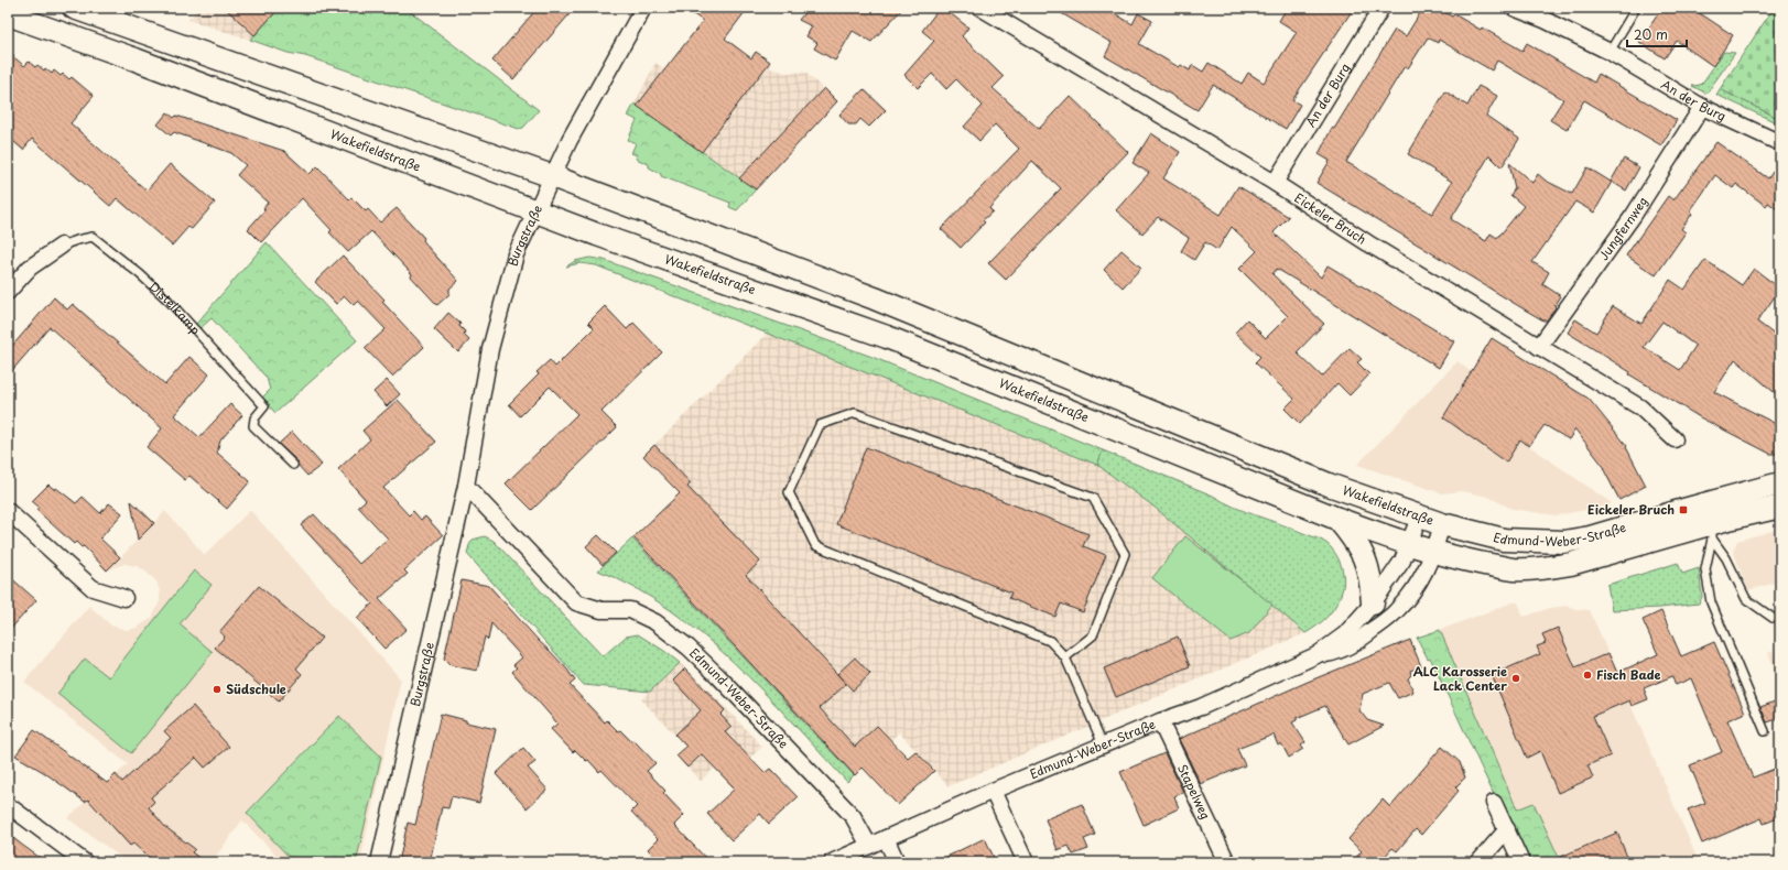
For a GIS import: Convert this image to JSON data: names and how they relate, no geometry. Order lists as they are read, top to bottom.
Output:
{
  "streets": {
    "main road": ["Wakefieldstraße", "Edmund-Weber-Straße"],
    "street": [
      "An der Burg",
      "Eickeler Bruch",
      "Jungfernweg",
      "Burgstraße",
      "Distelkamp",
      "Stapelweg"
    ]
  },
  "crossings": [
    ["An der Burg", "Eickeler Bruch"],
    ["An der Burg", "Jungfernweg"],
    ["Wakefieldstraße", "Burgstraße"],
    ["Wakefieldstraße", "Edmund-Weber-Straße"],
    ["Eickeler Bruch", "Jungfernweg"],
    ["Burgstraße", "Edmund-Weber-Straße"],
    ["Edmund-Weber-Straße", "Stapelweg"]
  ],
  "places": {
    "transit": ["Eickeler Bruch"],
    "other": ["Fisch Bade", "ALC Karosserie Lack Center", "Südschule"]
  },
  "scale_bar": "20 m"
}
